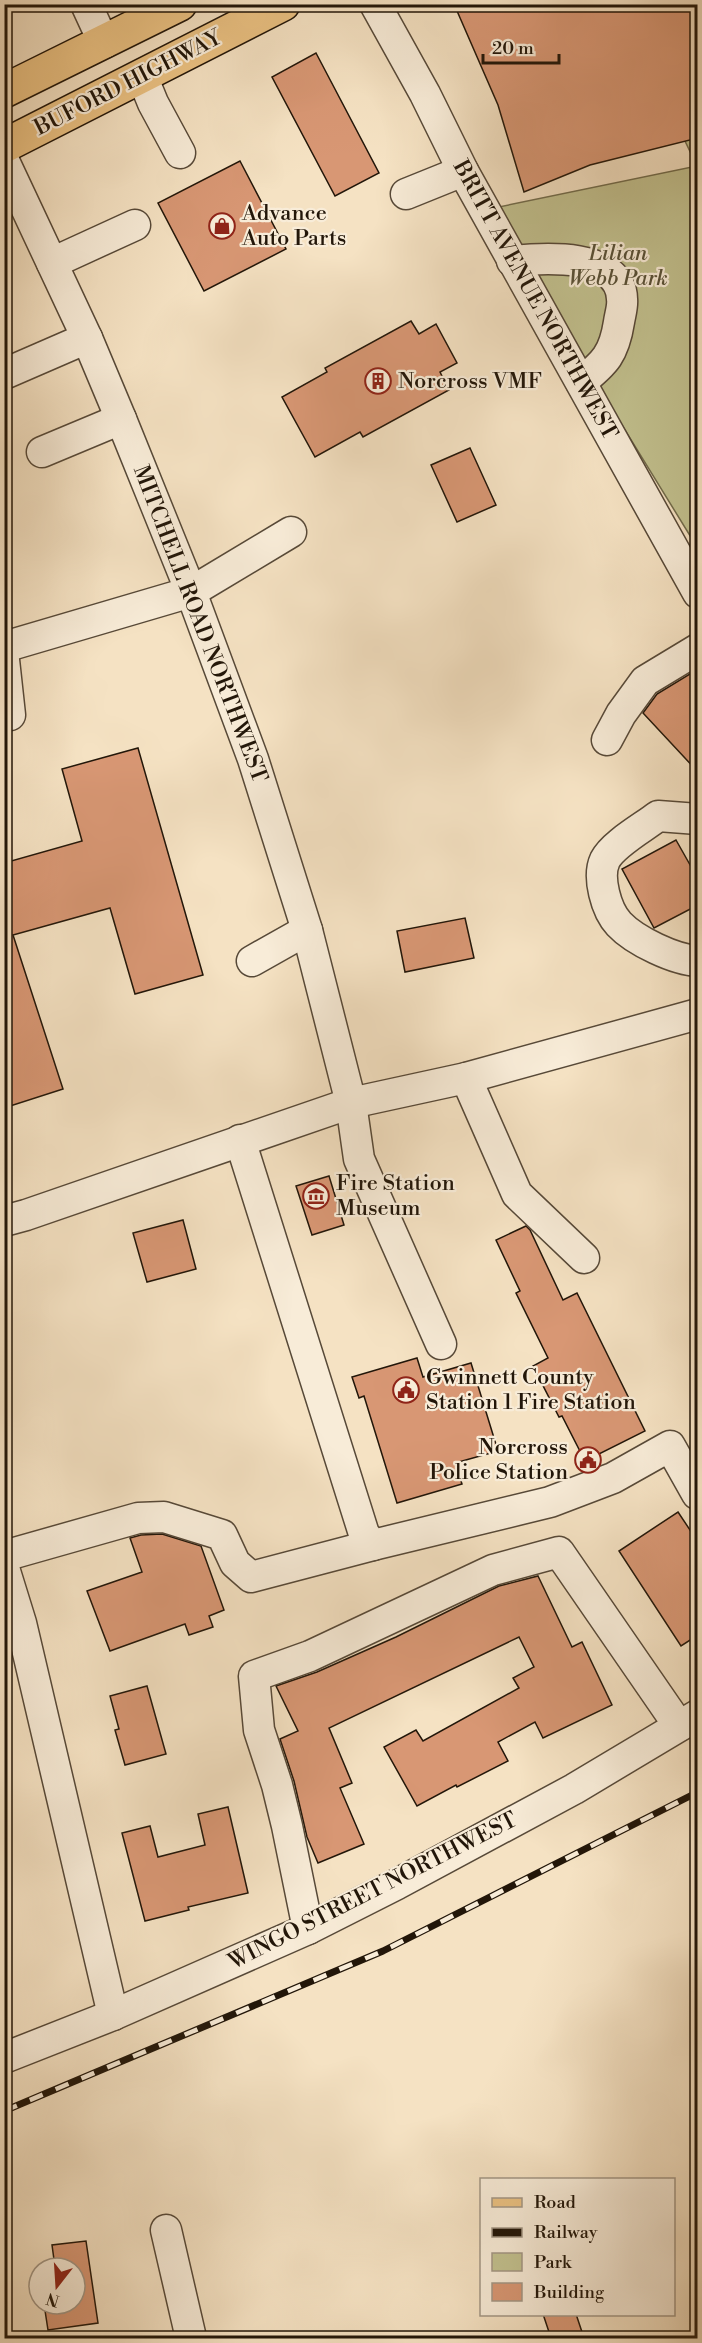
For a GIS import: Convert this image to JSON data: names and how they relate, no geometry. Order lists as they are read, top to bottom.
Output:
{
  "streets": {
    "main road": ["BUFORD HIGHWAY"],
    "street": ["BRITT AVENUE NORTHWEST", "MITCHELL ROAD NORTHWEST", "WINGO STREET NORTHWEST"]
  },
  "parks": ["Lilian Webb Park"],
  "places": {
    "shop": ["Advance Auto Parts"],
    "building": ["Norcross VMF"],
    "museum": ["Fire Station Museum"],
    "public building": ["Gwinnett County Station 1 Fire Station", "Norcross Police Station"]
  },
  "legend": [
    "Road",
    "Railway",
    "Park",
    "Building"
  ],
  "scale_bar": "20 m",
  "north": "bottom"
}
